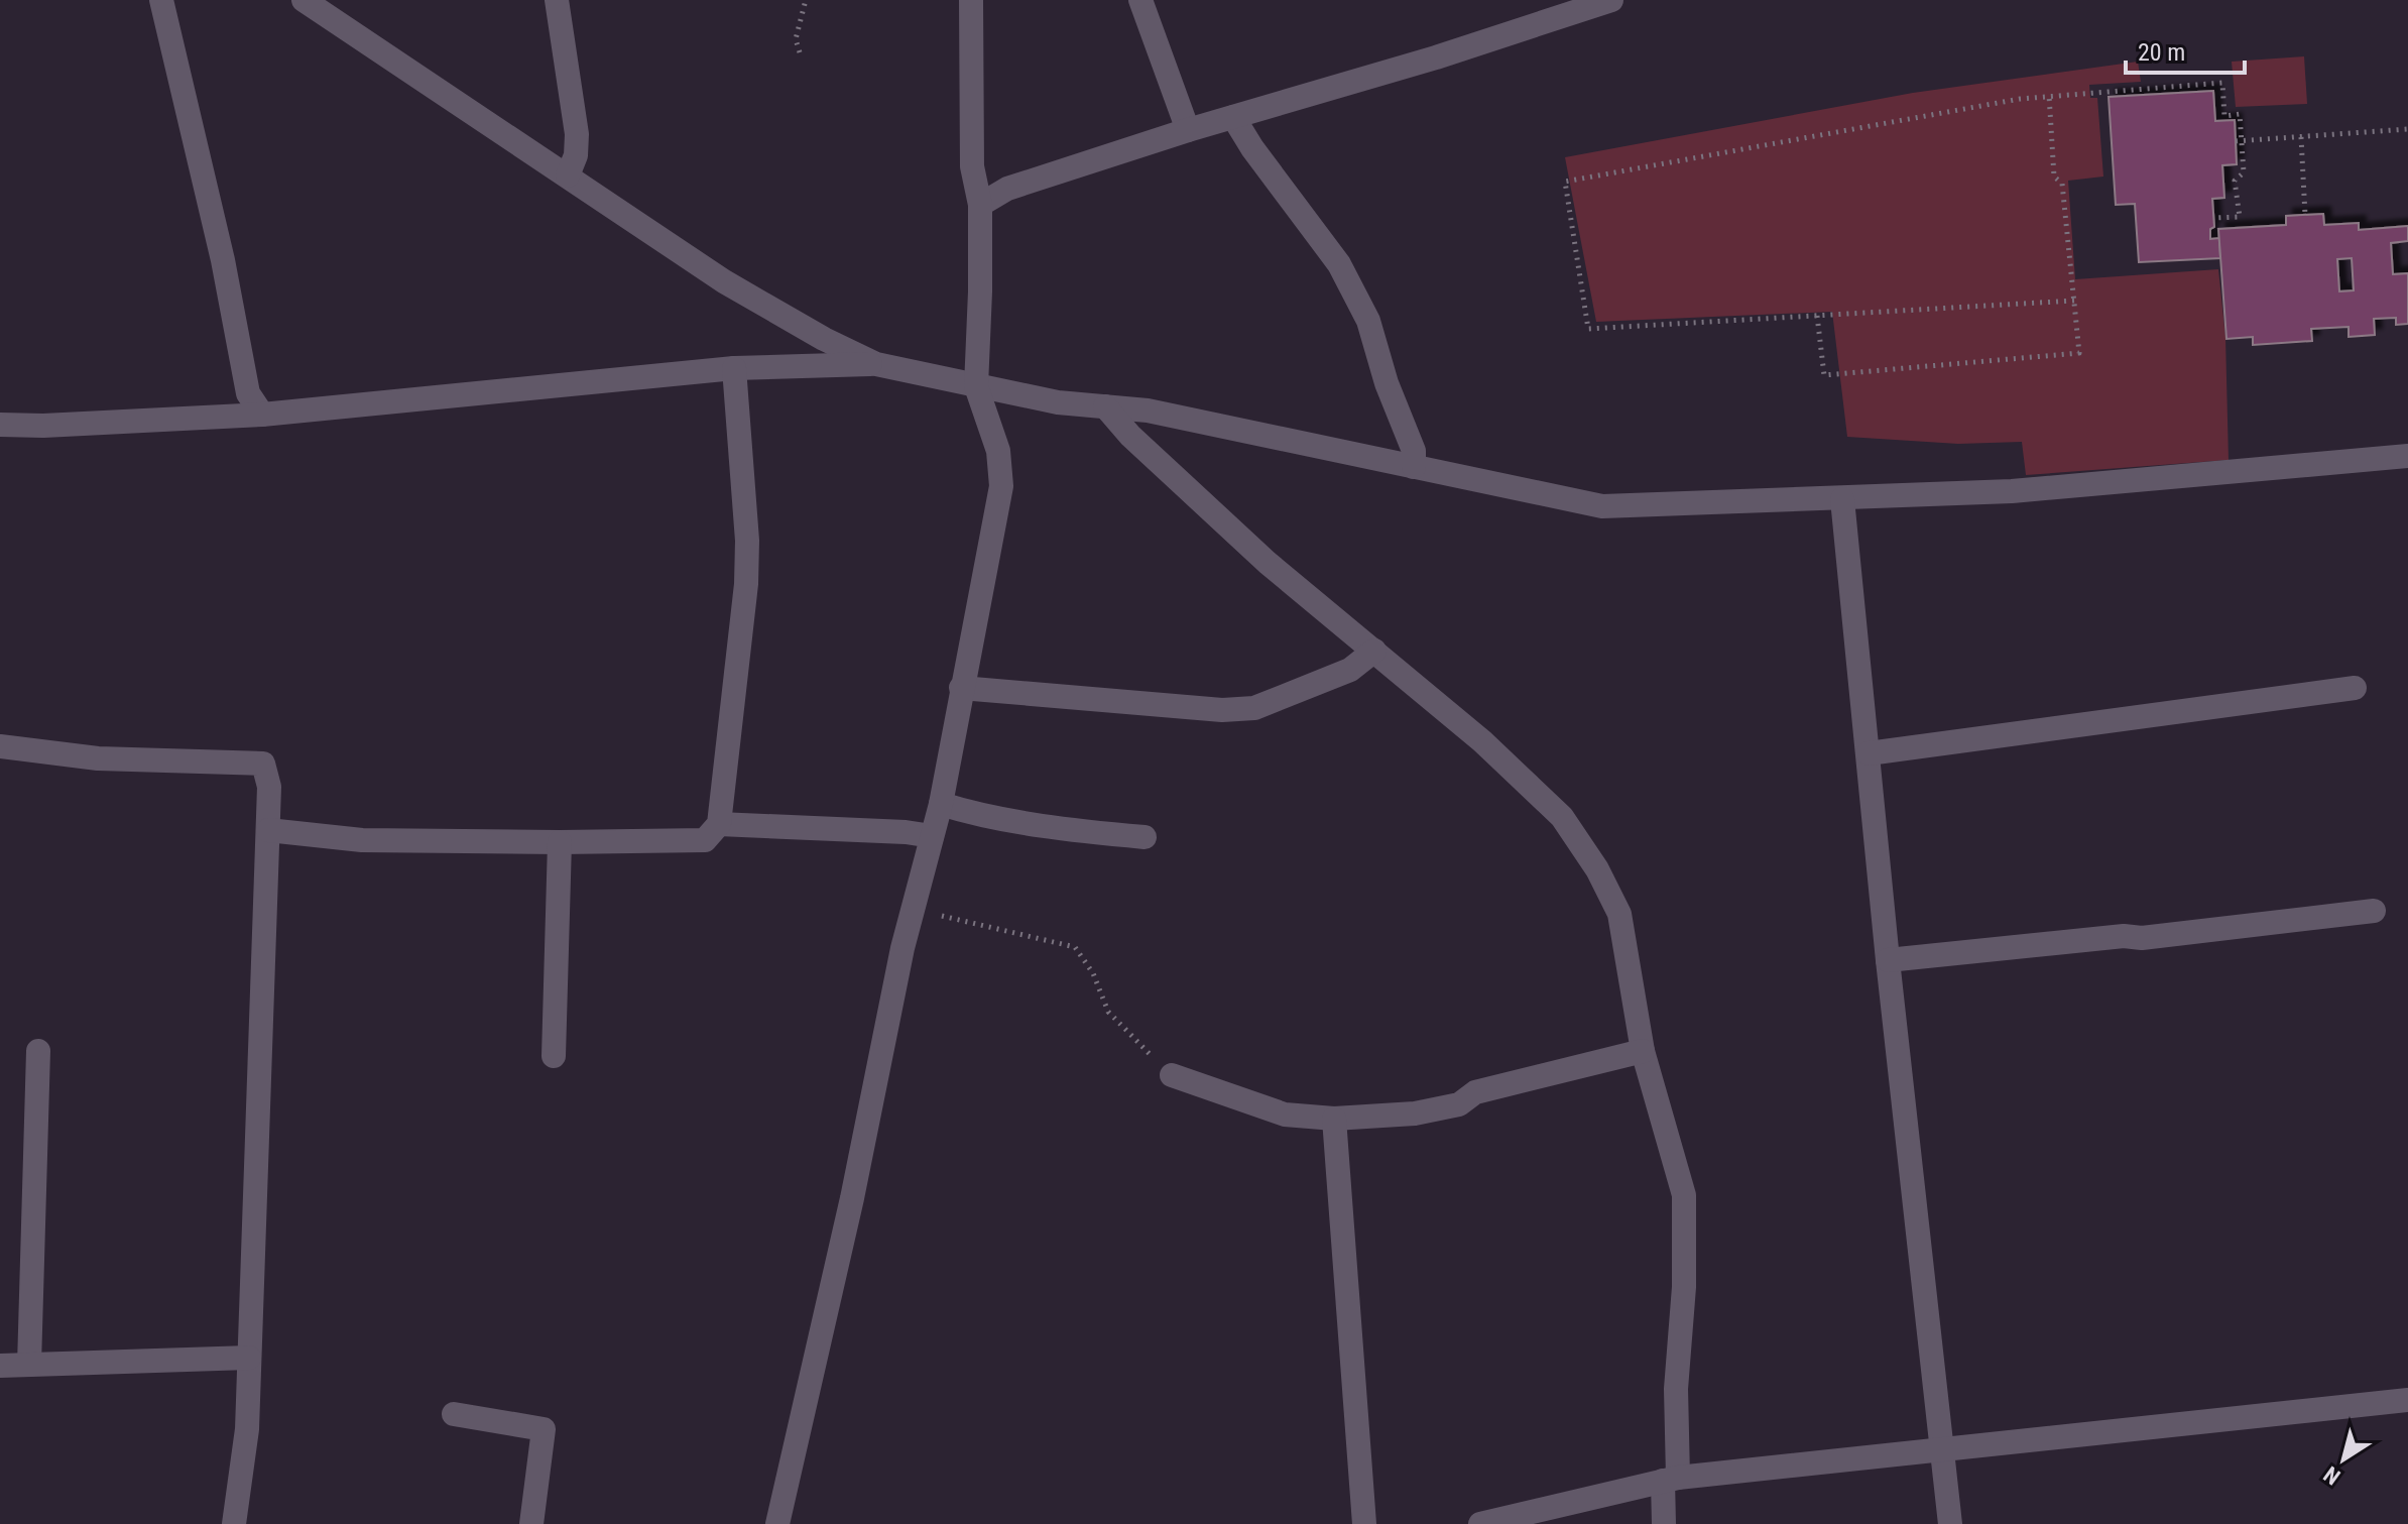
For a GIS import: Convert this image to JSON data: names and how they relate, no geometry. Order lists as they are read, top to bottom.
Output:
{
  "scale_bar": "20 m",
  "north": "bottom left"
}
